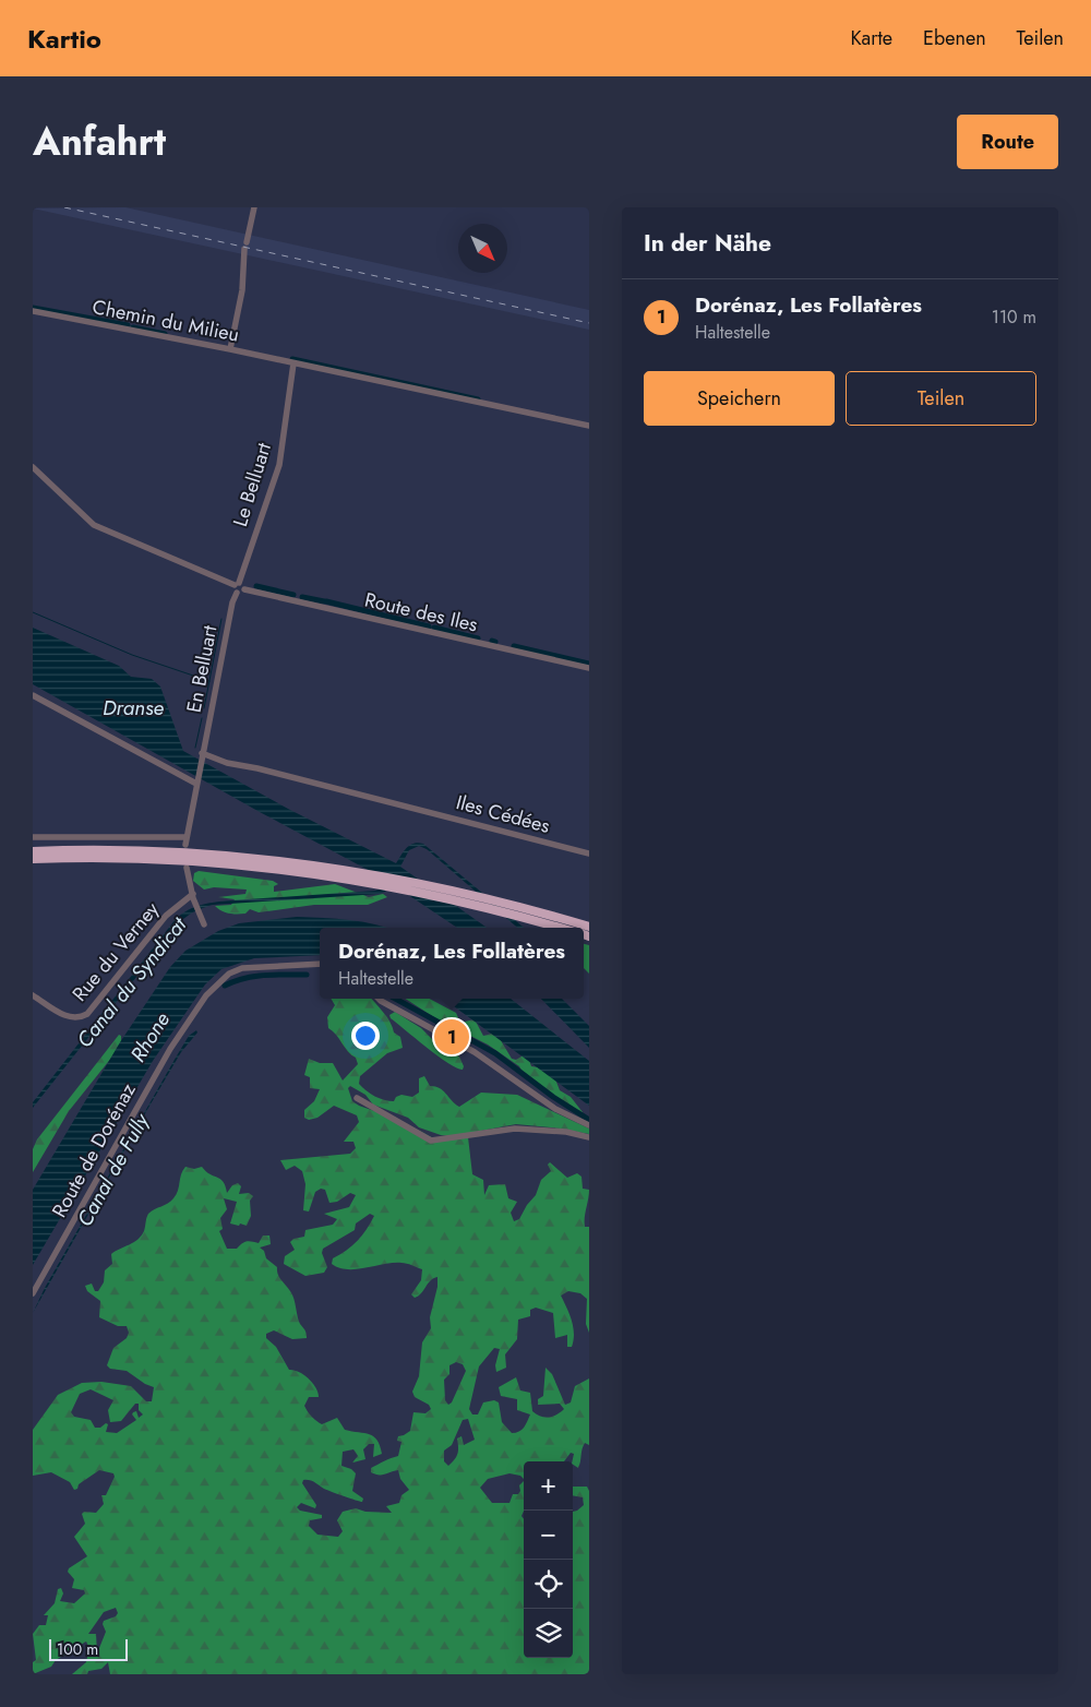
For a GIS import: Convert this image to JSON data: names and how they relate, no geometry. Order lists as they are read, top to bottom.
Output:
{
  "streets": {
    "street": [
      "Chemin du Milieu",
      "Le Belluart",
      "Route des Iles",
      "En Belluart",
      "Iles Cédées",
      "Rue du Verney",
      "Route de Dorénaz"
    ]
  },
  "crossings": [
    ["Chemin du Milieu", "Le Belluart"],
    ["Le Belluart", "Route des Iles"],
    ["Le Belluart", "En Belluart"],
    ["Route des Iles", "En Belluart"],
    ["En Belluart", "Iles Cédées"]
  ],
  "water": [
    "Dranse",
    "Canal du Syndicat",
    "Rhone",
    "Canal de Fully"
  ],
  "scale_bar": "100 m",
  "north": "bottom right",
  "page": {
    "header": "Kartio",
    "nav": ["Karte", "Ebenen", "Teilen"],
    "title": "Anfahrt",
    "buttons": [
      "Route",
      ["Speichern", "Teilen"]
    ],
    "heading": "In der Nähe",
    "list": [
      {
        "mark": "1",
        "name": "Dorénaz, Les Follatères",
        "note": "Haltestelle",
        "value": "110 m"
      }
    ],
    "popup": ["Dorénaz, Les Follatères", "Haltestelle"],
    "pins": "1",
    "map_buttons": ["+", "−"],
    "scale": "100 m"
  }
}
